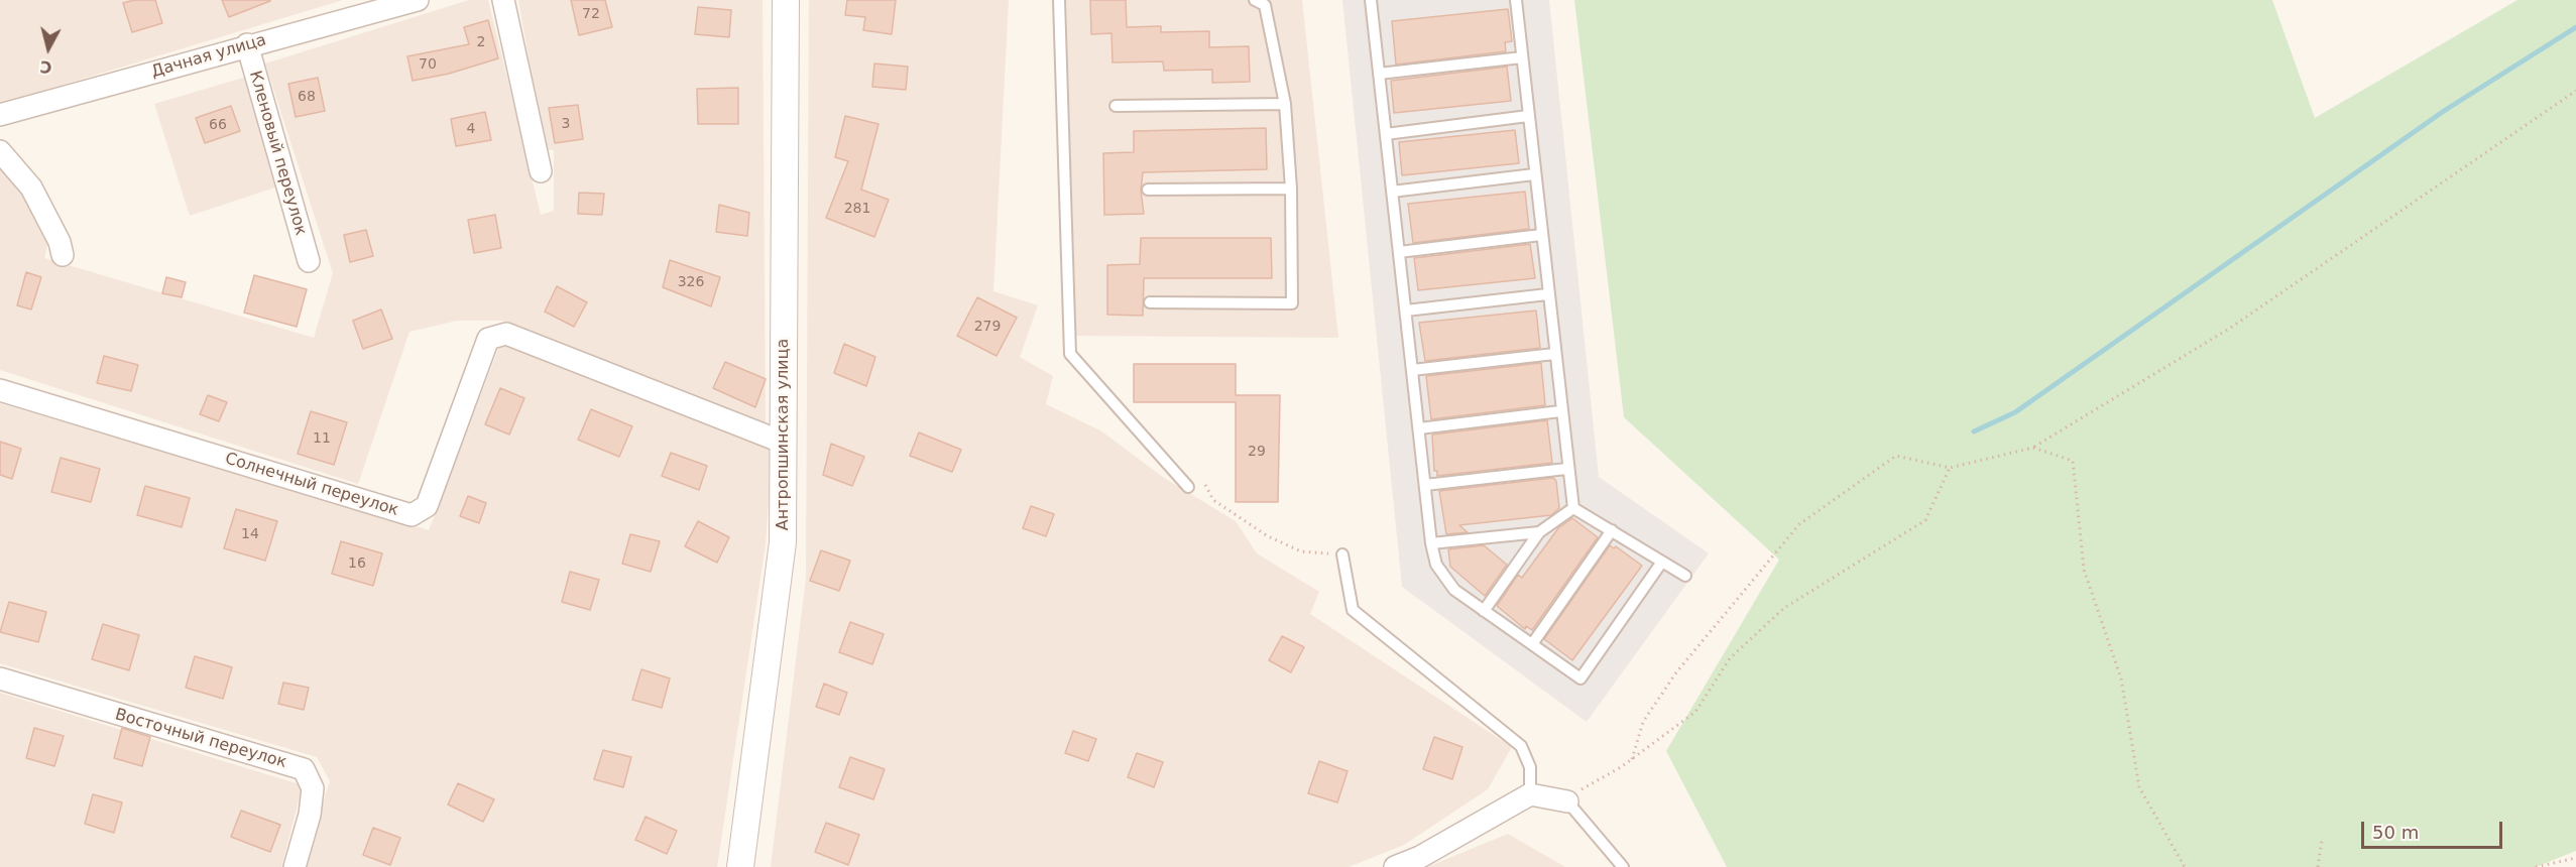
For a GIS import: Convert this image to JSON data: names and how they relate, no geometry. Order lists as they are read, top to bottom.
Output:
{
  "streets": {
    "street": [
      "Дачная улица",
      "Кленовый переулок",
      "Антропшинская улица",
      "Солнечный переулок",
      "Восточный переулок"
    ]
  },
  "crossings": [
    ["Дачная улица", "Кленовый переулок"],
    ["Антропшинская улица", "Солнечный переулок"]
  ],
  "house_numbers": [
    "72",
    "2",
    "70",
    "68",
    "3",
    "66",
    "4",
    "281",
    "326",
    "279",
    "11",
    "29",
    "14",
    "16"
  ],
  "scale_bar": "50 m",
  "north": "bottom"
}
